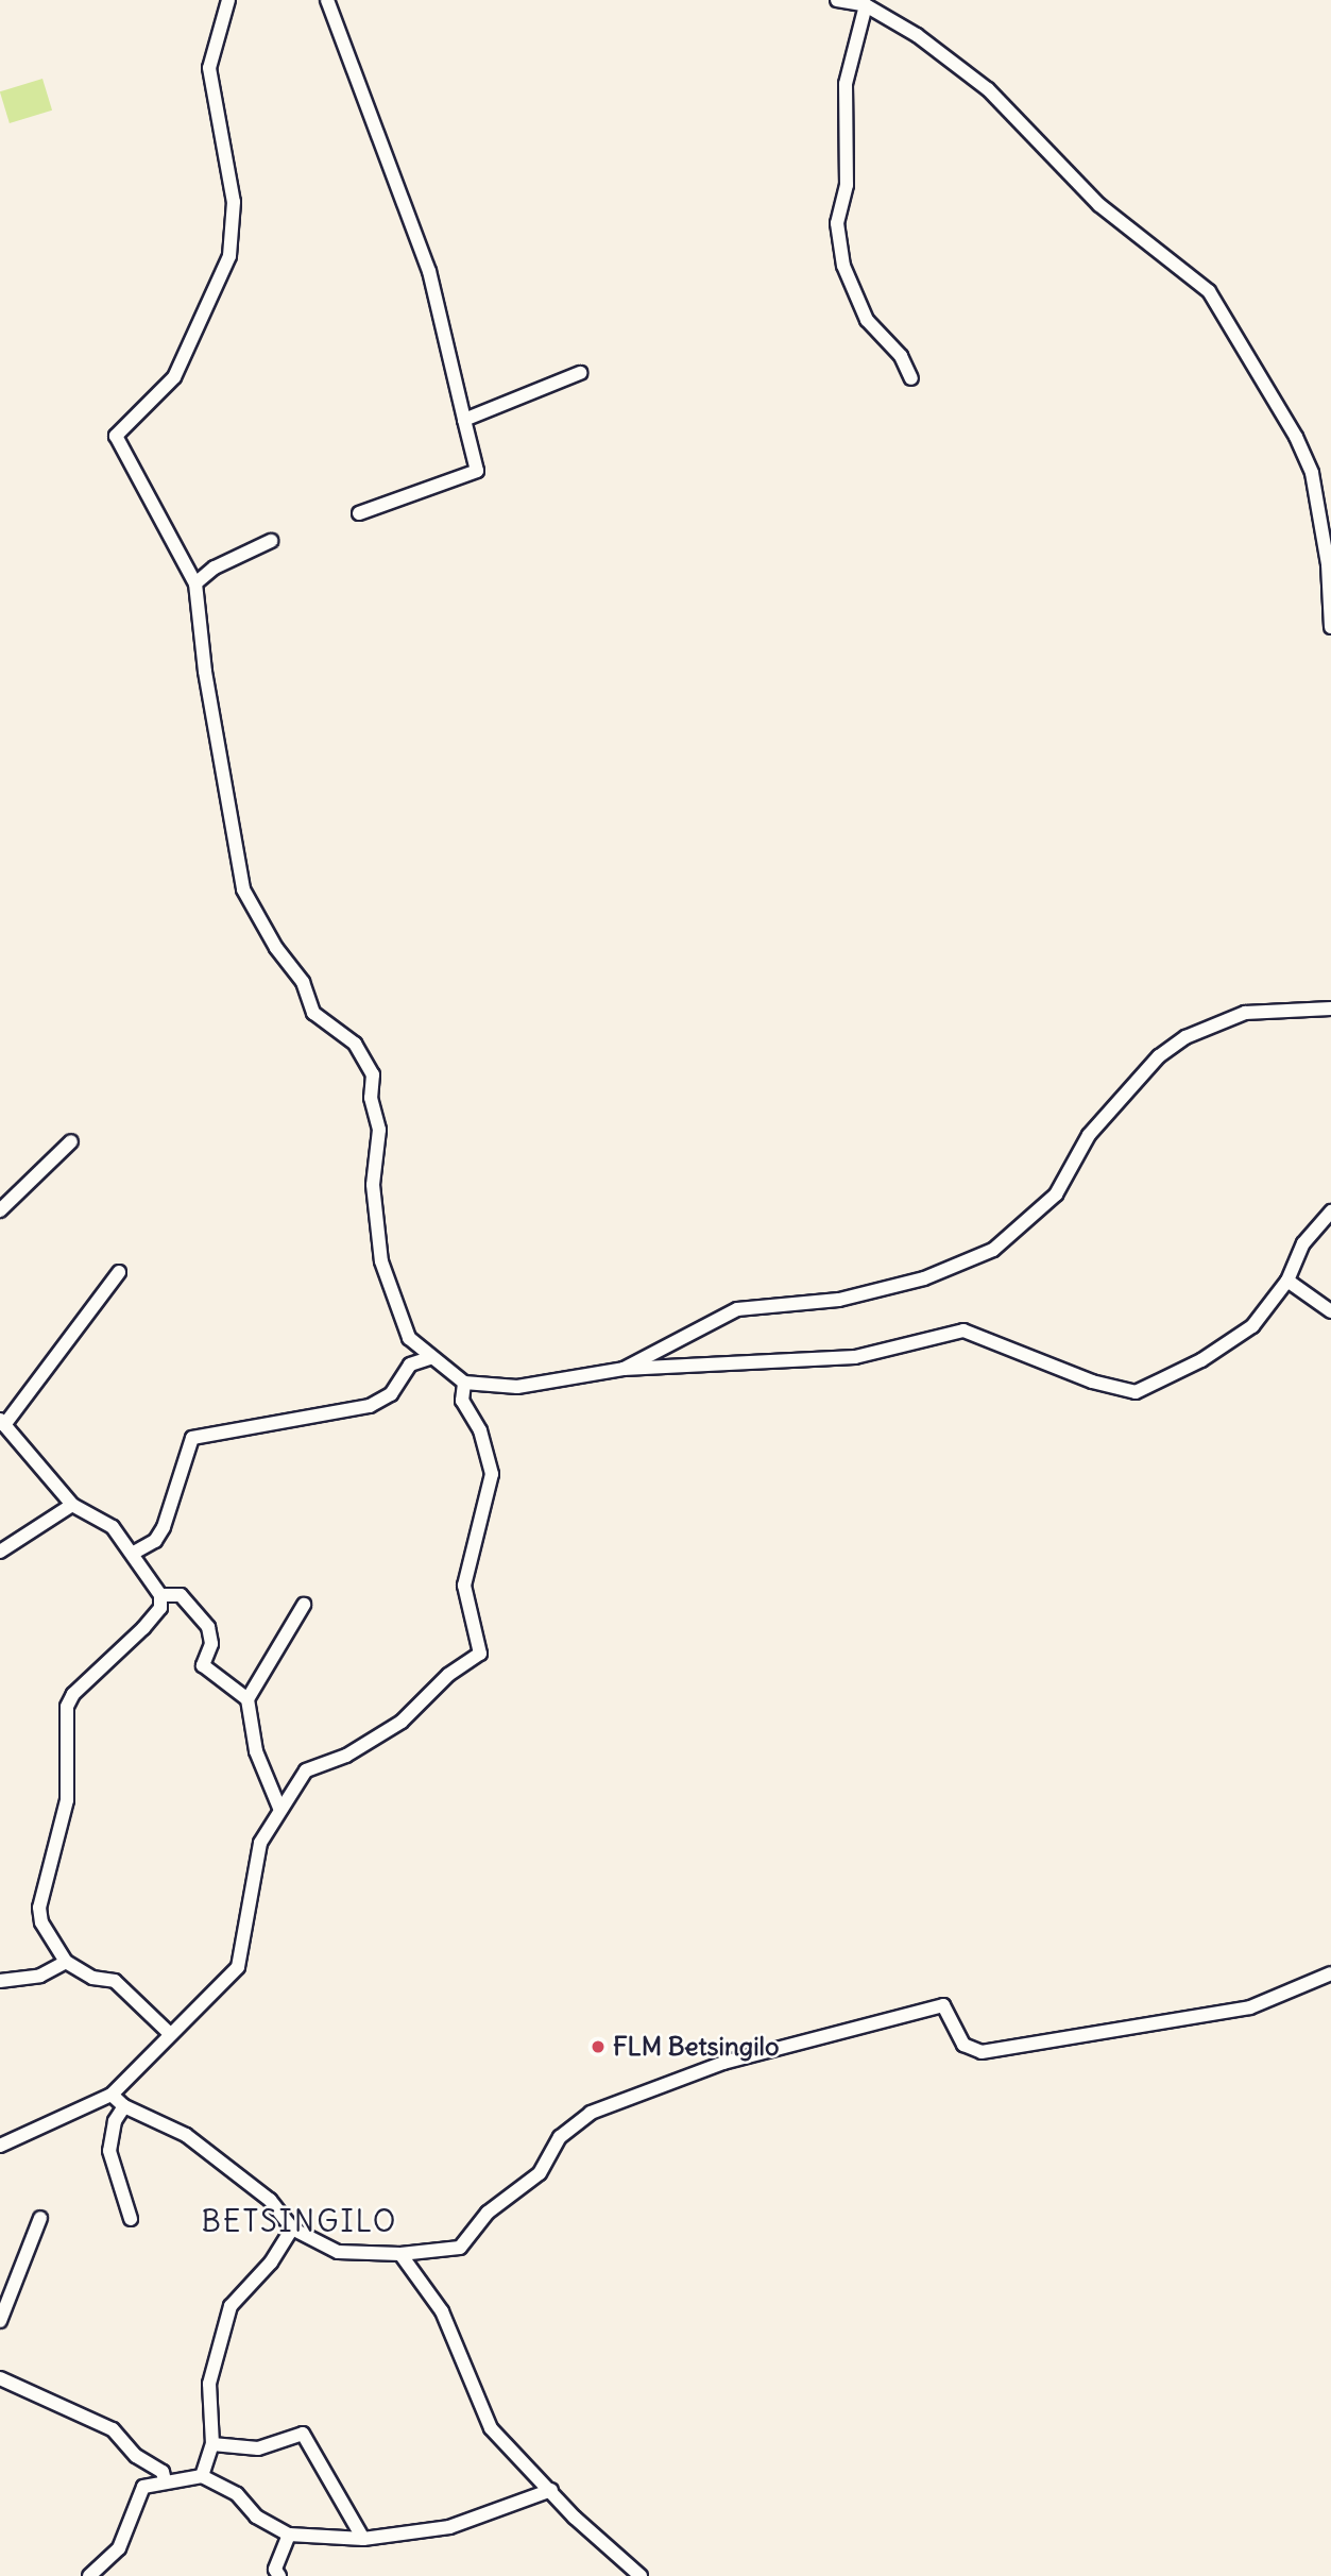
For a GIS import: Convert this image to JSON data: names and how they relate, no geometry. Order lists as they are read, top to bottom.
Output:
{
  "districts": ["BETSINGILO"],
  "places": ["FLM Betsingilo"]
}
